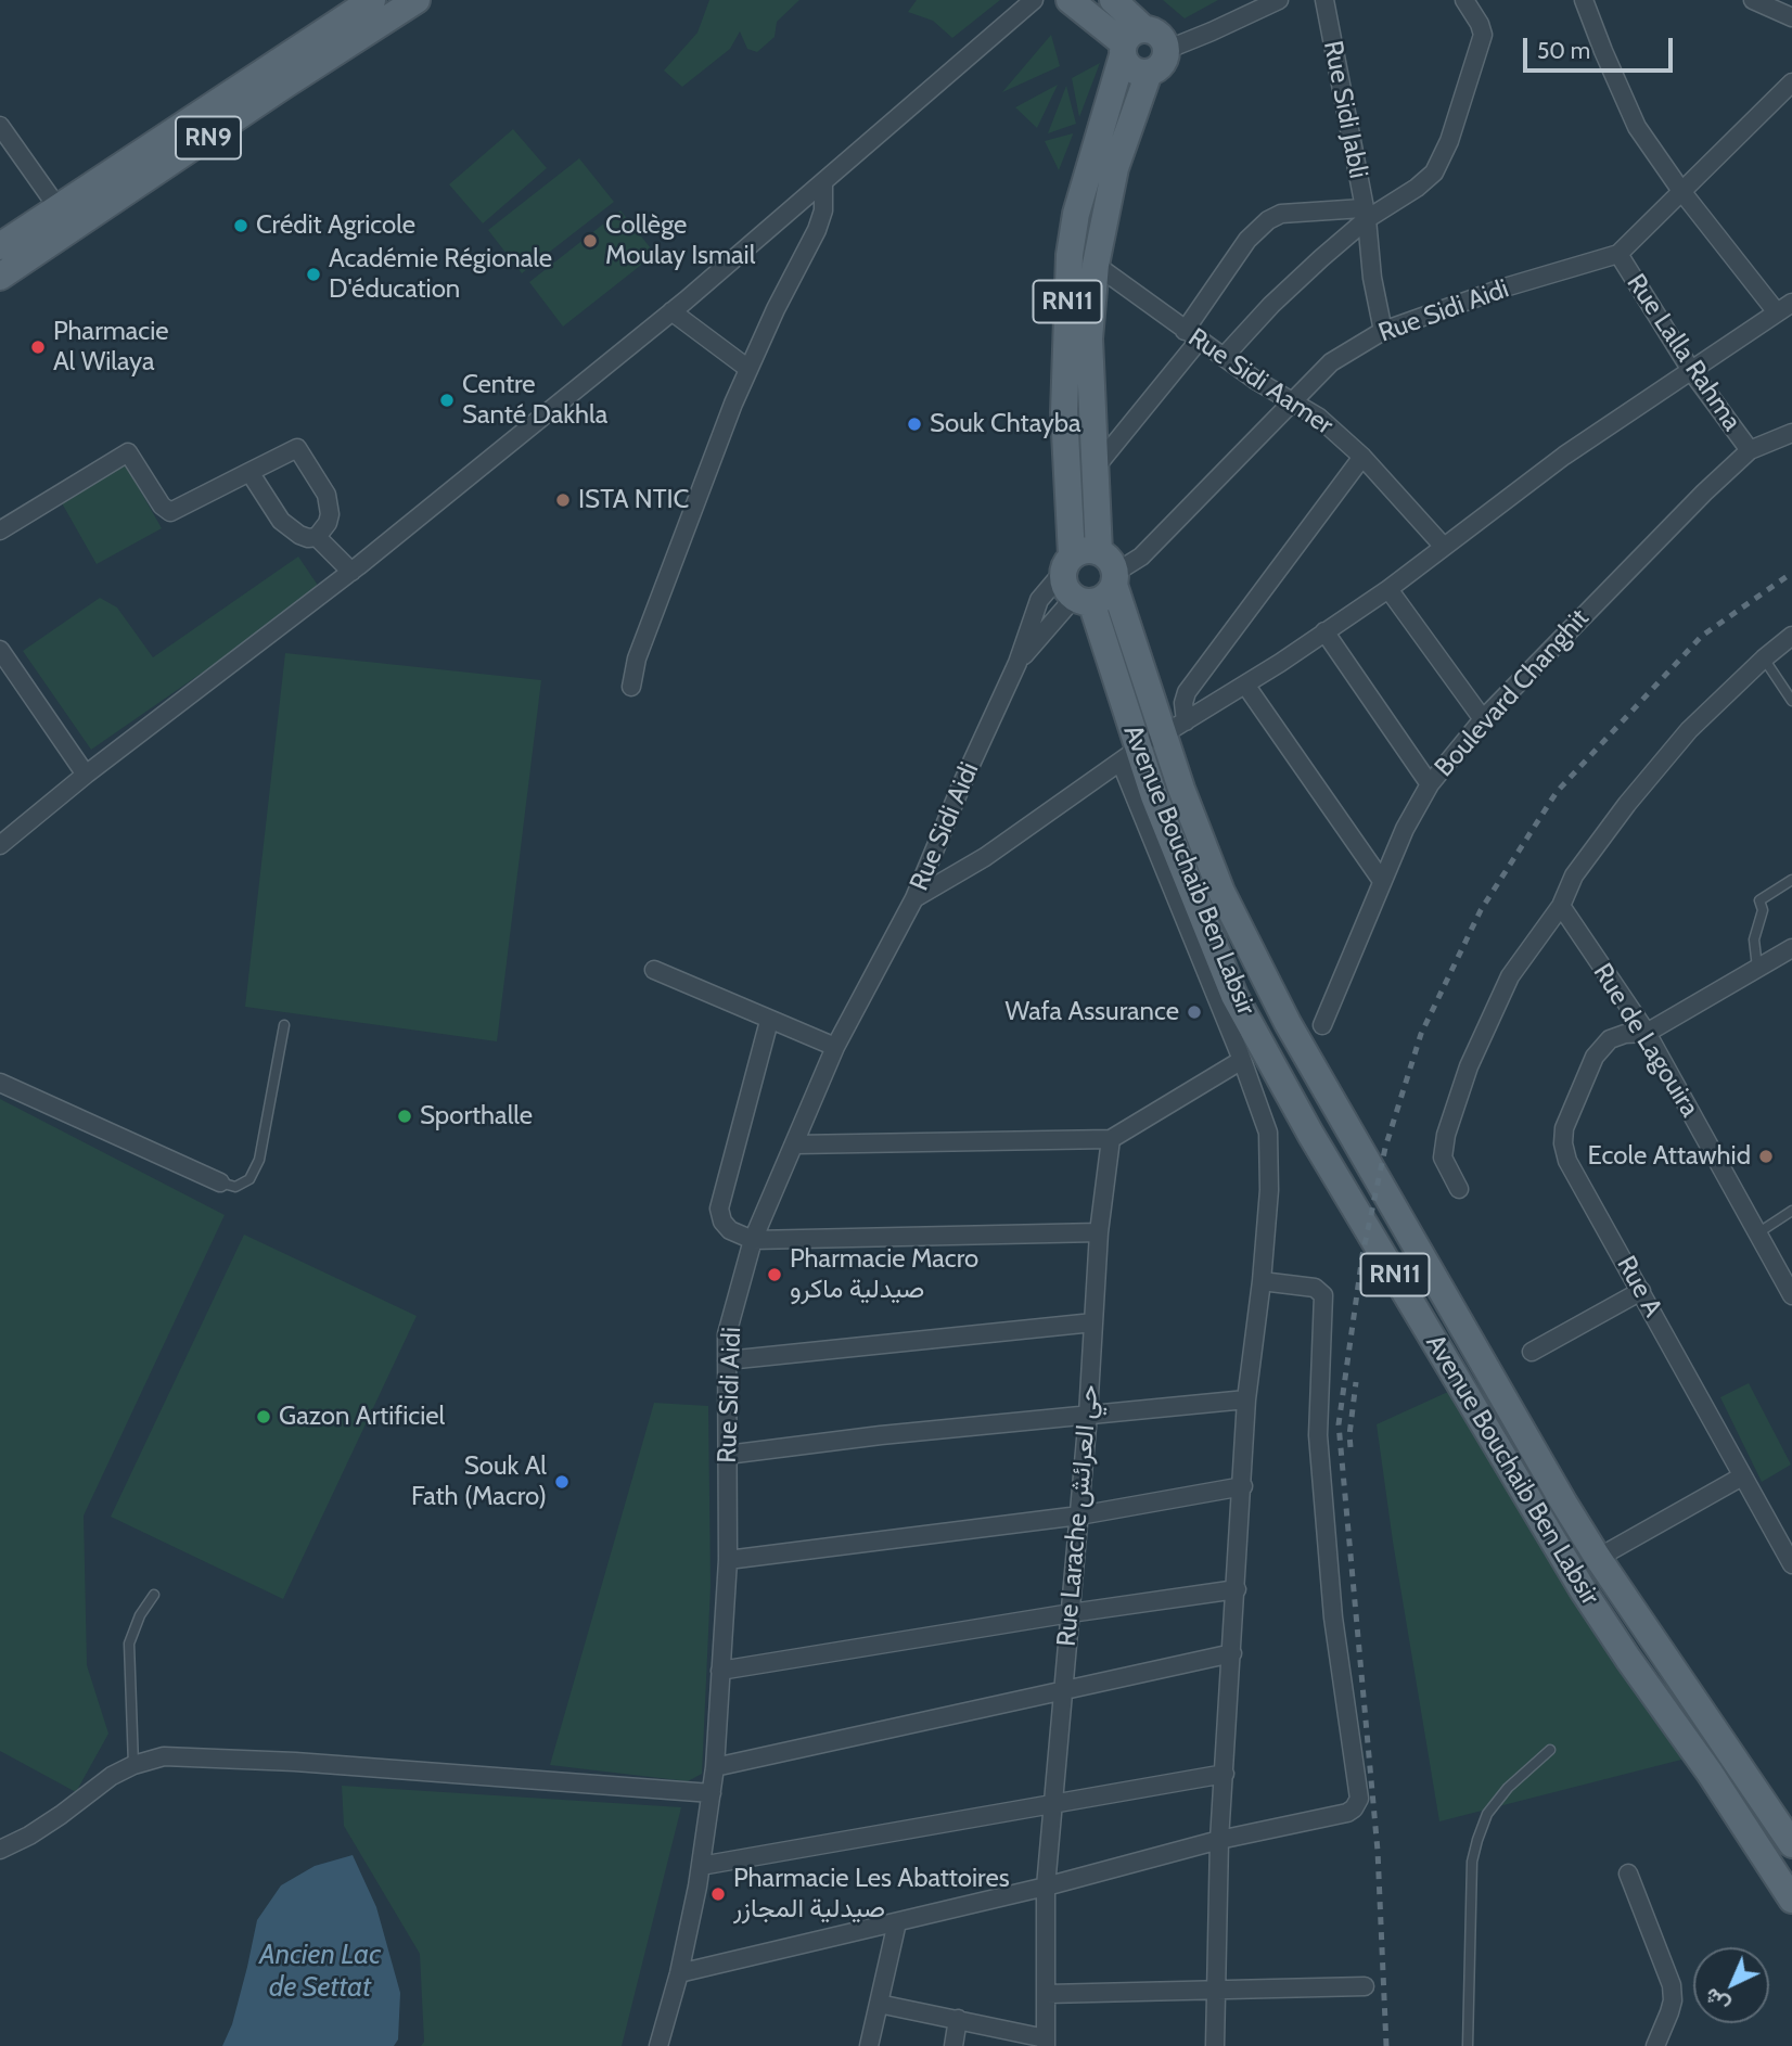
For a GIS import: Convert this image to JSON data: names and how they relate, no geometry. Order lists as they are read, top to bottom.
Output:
{
  "streets": {
    "main road": ["RN9", "RN11", "Avenue Bouchaib Ben Labsir"],
    "street": [
      "Rue Sidi Jabli",
      "Rue Sidi Aidi",
      "Rue Lalla Rahma",
      "Rue Sidi Aamer",
      "Boulevard Changhit",
      "Rue de Lagouira",
      "Rue A",
      "Rue Larache حي العرائش"
    ]
  },
  "crossings": [
    ["Rue Sidi Jabli", "Rue Sidi Aidi"],
    ["RN11", "Rue Sidi Aidi"],
    ["RN11", "Avenue Bouchaib Ben Labsir"],
    ["Rue Sidi Aidi", "Rue Lalla Rahma"],
    ["Rue Sidi Aidi", "Rue Sidi Aamer"],
    ["Rue Sidi Aidi", "Avenue Bouchaib Ben Labsir"],
    ["Rue Lalla Rahma", "Boulevard Changhit"],
    ["Rue Sidi Aamer", "Avenue Bouchaib Ben Labsir"],
    ["Rue de Lagouira", "Rue A"]
  ],
  "water": ["Ancien Lac de Settat"],
  "places": [
    "Crédit Agricole",
    "Collège Moulay Ismail",
    "Académie Régionale D'éducation",
    "Pharmacie Al Wilaya",
    "Centre Santé Dakhla",
    "Souk Chtayba",
    "ISTA NTIC",
    "Wafa Assurance",
    "Sporthalle",
    "Ecole Attawhid",
    "Pharmacie Macro صيدلية ماكرو",
    "Gazon Artificiel",
    "Souk Al Fath (Macro)",
    "Pharmacie Les Abattoires صيدلية المجازر"
  ],
  "scale_bar": "50 m",
  "north": "bottom left"
}
